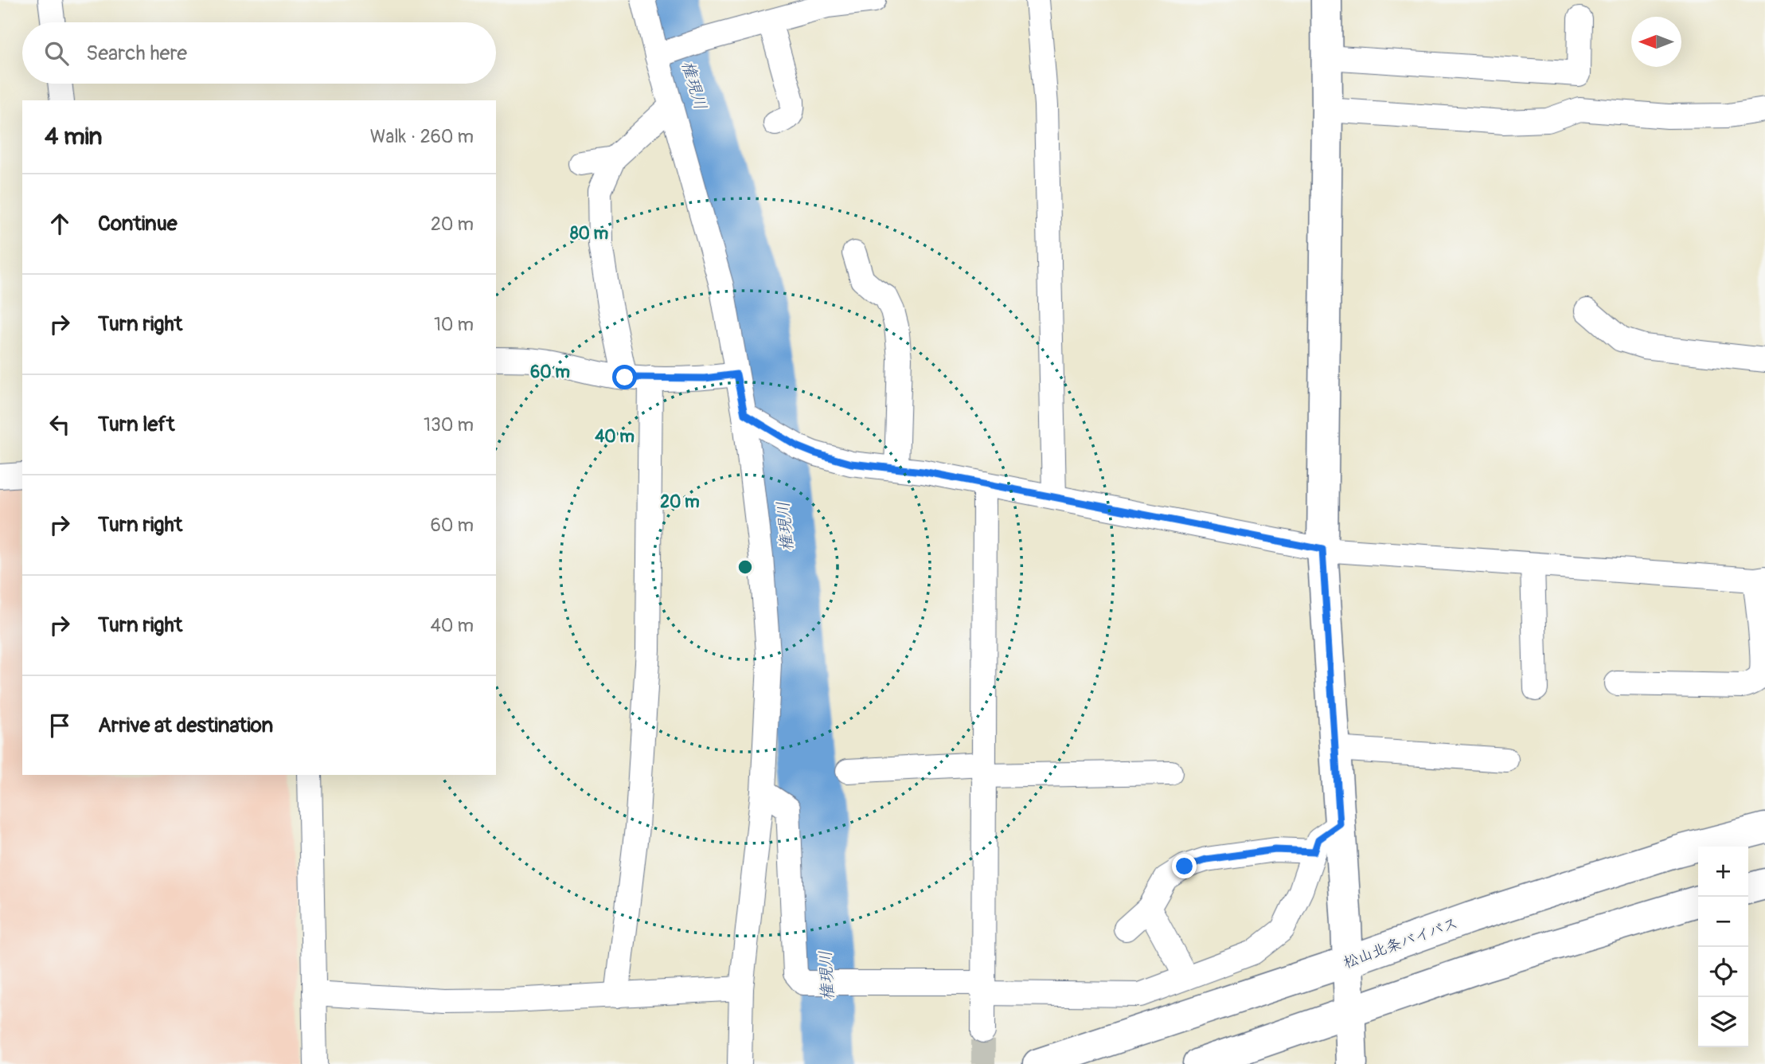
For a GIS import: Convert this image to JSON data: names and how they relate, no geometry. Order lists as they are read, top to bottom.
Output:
{
  "streets": {
    "main road": ["松山北条バイパス"]
  },
  "water": ["権現川"],
  "north": "left",
  "page": {
    "search": "Search here",
    "heading": ["4 min", "Walk · 260 m"],
    "list": [
      ["Continue", "20 m"],
      ["Turn right", "10 m"],
      ["Turn left", "130 m"],
      ["Turn right", "60 m"],
      ["Turn right", "40 m"],
      "Arrive at destination"
    ],
    "map_buttons": ["+", "−"]
  },
  "rings": [
    "80 m",
    "60 m",
    "40 m",
    "20 m"
  ]
}
